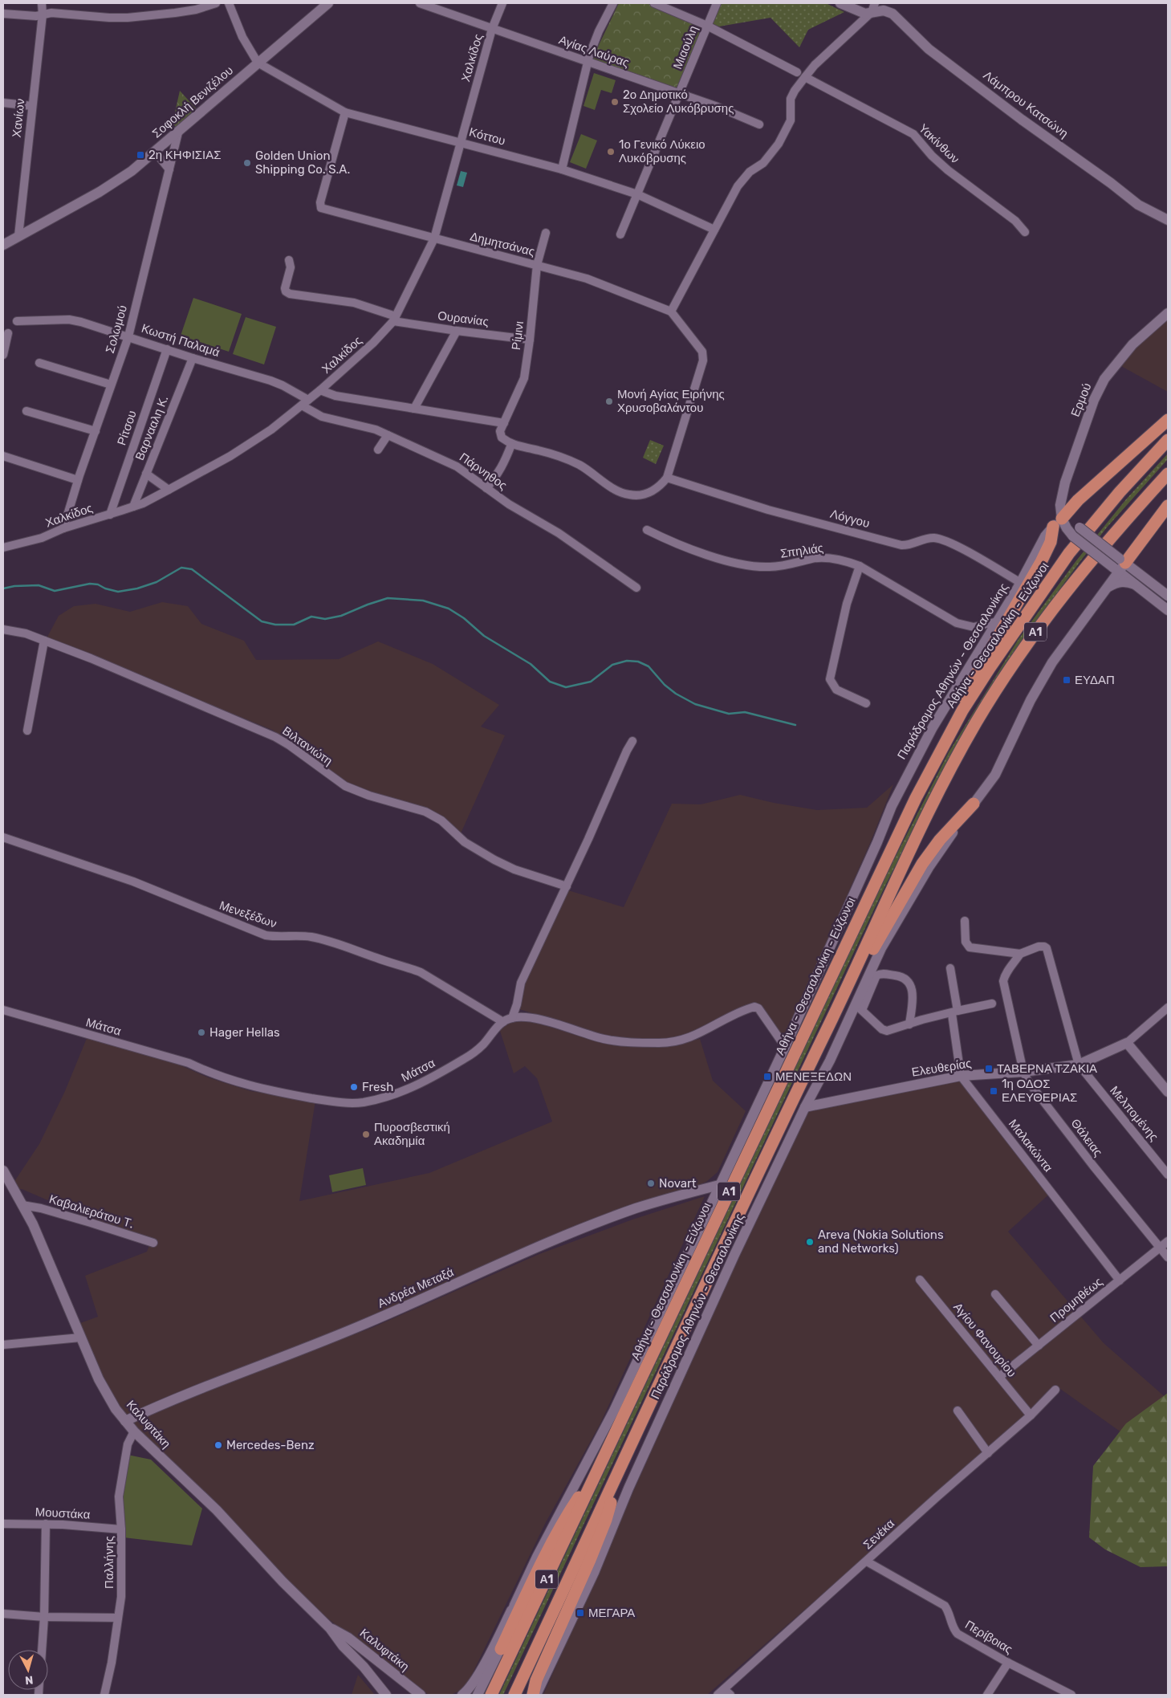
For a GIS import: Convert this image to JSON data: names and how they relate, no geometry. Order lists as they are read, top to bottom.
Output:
{
  "streets": {
    "highway": ["Α1", "Αθήνα - Θεσσαλονίκη - Εύζωνοι"],
    "main road": [
      "Σοφοκλή Βενιζέλου",
      "Λάμπρου Κατσώνη",
      "Ερμού",
      "Παράδρομος Αθηνών - Θεσσαλονίκης",
      "Ελευθερίας",
      "Ανδρέα Μεταξά",
      "Καλυφτάκη"
    ],
    "street": [
      "Μιαούλη",
      "Αγίας Λαύρας",
      "Χαλκίδος",
      "Χανίων",
      "Κόττου",
      "Υακίνθων",
      "Δημητσάνας",
      "Ουρανίας",
      "Σολωμού",
      "Ρίμινι",
      "Κωστή Παλαμά",
      "Ρίτσου",
      "Βαρνααλη Κ.",
      "Πάρνηθος",
      "Λόγγου",
      "Σπηλιάς",
      "Βιλτανιώτη",
      "Μενεξέδων",
      "Μάτσα",
      "Μελπομένης",
      "Θάλειας",
      "Μαλακώντα",
      "Καβαλιεράτου Τ.",
      "Προμηθέως",
      "Αγίου Φανουρίου",
      "Μουστάκα",
      "Σενέκα",
      "Παλλήνης",
      "Περίβοιας"
    ]
  },
  "crossings": [
    ["Μιαούλη", "Αγίας Λαύρας"],
    ["Μιαούλη", "Κόττου"],
    ["Αγίας Λαύρας", "Χαλκίδος"],
    ["Χαλκίδος", "Κόττου"],
    ["Χαλκίδος", "Δημητσάνας"],
    ["Χαλκίδος", "Ουρανίας"],
    ["Χαλκίδος", "Σολωμού"],
    ["Χαλκίδος", "Κωστή Παλαμά"],
    ["Χαλκίδος", "Ρίτσου"],
    ["Χαλκίδος", "Βαρνααλη Κ."],
    ["Χαλκίδος", "Πάρνηθος"],
    ["Σοφοκλή Βενιζέλου", "Χανίων"],
    ["Σοφοκλή Βενιζέλου", "Κόττου"],
    ["Σοφοκλή Βενιζέλου", "Σολωμού"],
    ["Κόττου", "Δημητσάνας"],
    ["Δημητσάνας", "Ρίμινι"],
    ["Ουρανίας", "Ρίμινι"],
    ["Σολωμού", "Κωστή Παλαμά"],
    ["Κωστή Παλαμά", "Ρίτσου"],
    ["Κωστή Παλαμά", "Βαρνααλη Κ."],
    ["Κωστή Παλαμά", "Πάρνηθος"],
    ["Ερμού", "Παράδρομος Αθηνών - Θεσσαλονίκης"],
    ["Λόγγου", "Παράδρομος Αθηνών - Θεσσαλονίκης"],
    ["Σπηλιάς", "Παράδρομος Αθηνών - Θεσσαλονίκης"],
    ["Παράδρομος Αθηνών - Θεσσαλονίκης", "Μάτσα"],
    ["Παράδρομος Αθηνών - Θεσσαλονίκης", "Ελευθερίας"],
    ["Παράδρομος Αθηνών - Θεσσαλονίκης", "Ανδρέα Μεταξά"],
    ["Μενεξέδων", "Μάτσα"],
    ["Ελευθερίας", "Μελπομένης"],
    ["Ελευθερίας", "Θάλειας"],
    ["Ελευθερίας", "Μαλακώντα"],
    ["Μελπομένης", "Θάλειας"],
    ["Θάλειας", "Προμηθέως"],
    ["Μαλακώντα", "Προμηθέως"],
    ["Καβαλιεράτου Τ.", "Καλυφτάκη"],
    ["Ανδρέα Μεταξά", "Καλυφτάκη"],
    ["Προμηθέως", "Αγίου Φανουρίου"],
    ["Αγίου Φανουρίου", "Σενέκα"],
    ["Καλυφτάκη", "Παλλήνης"],
    ["Μουστάκα", "Παλλήνης"],
    ["Σενέκα", "Περίβοιας"]
  ],
  "places": {
    "other": [
      "2ο Δημοτικό Σχολείο Λυκόβρυσης",
      "1ο Γενικό Λύκειο Λυκόβρυσης",
      "Golden Union Shipping Co. S.A.",
      "Μονή Αγίας Ειρήνης Χρυσοβαλάντου",
      "Hager Hellas",
      "Fresh",
      "Πυροσβεστική Ακαδημία",
      "Novart",
      "Areva (Nokia Solutions and Networks)",
      "Mercedes-Benz"
    ],
    "transit": [
      "2η ΚΗΦΙΣΙΑΣ",
      "ΕΥΔΑΠ",
      "ΤΑΒΕΡΝΑ ΤΖΑΚΙΑ",
      "ΜΕΝΕΞΕΔΩΝ",
      "1η ΟΔΟΣ ΕΛΕΥΘΕΡΙΑΣ",
      "ΜΕΓΑΡΑ"
    ]
  },
  "north": "bottom"
}
